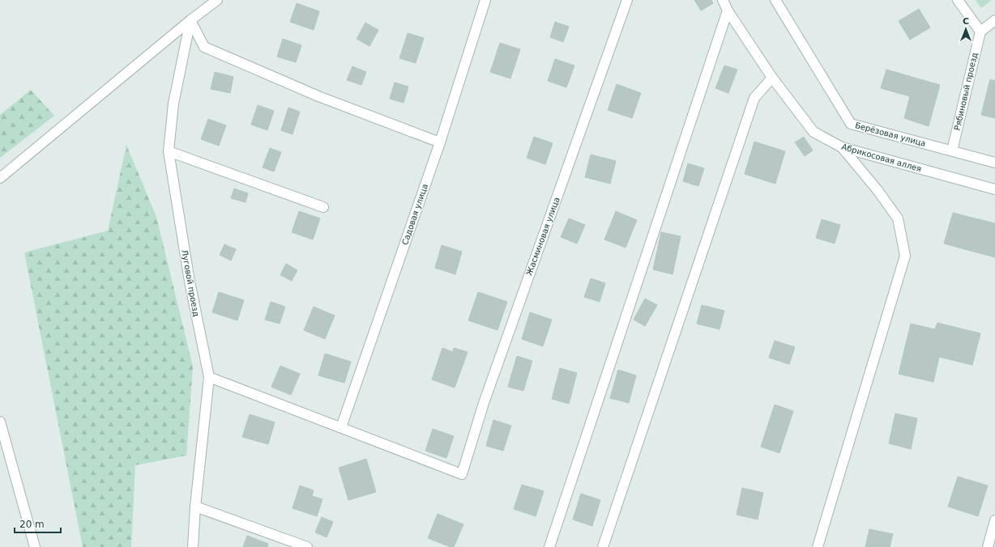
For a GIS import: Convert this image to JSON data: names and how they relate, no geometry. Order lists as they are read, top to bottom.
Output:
{
  "streets": {
    "street": [
      "Рябиновый проезд",
      "Берёзовая улица",
      "Абрикосовая аллея",
      "Садовая улица",
      "Жасминовая улица",
      "Луговой проезд"
    ]
  },
  "crossings": [
    ["Рябиновый проезд", "Берёзовая улица"],
    ["Садовая улица", "Жасминовая улица"]
  ],
  "scale_bar": "20 m",
  "north": "top"
}
